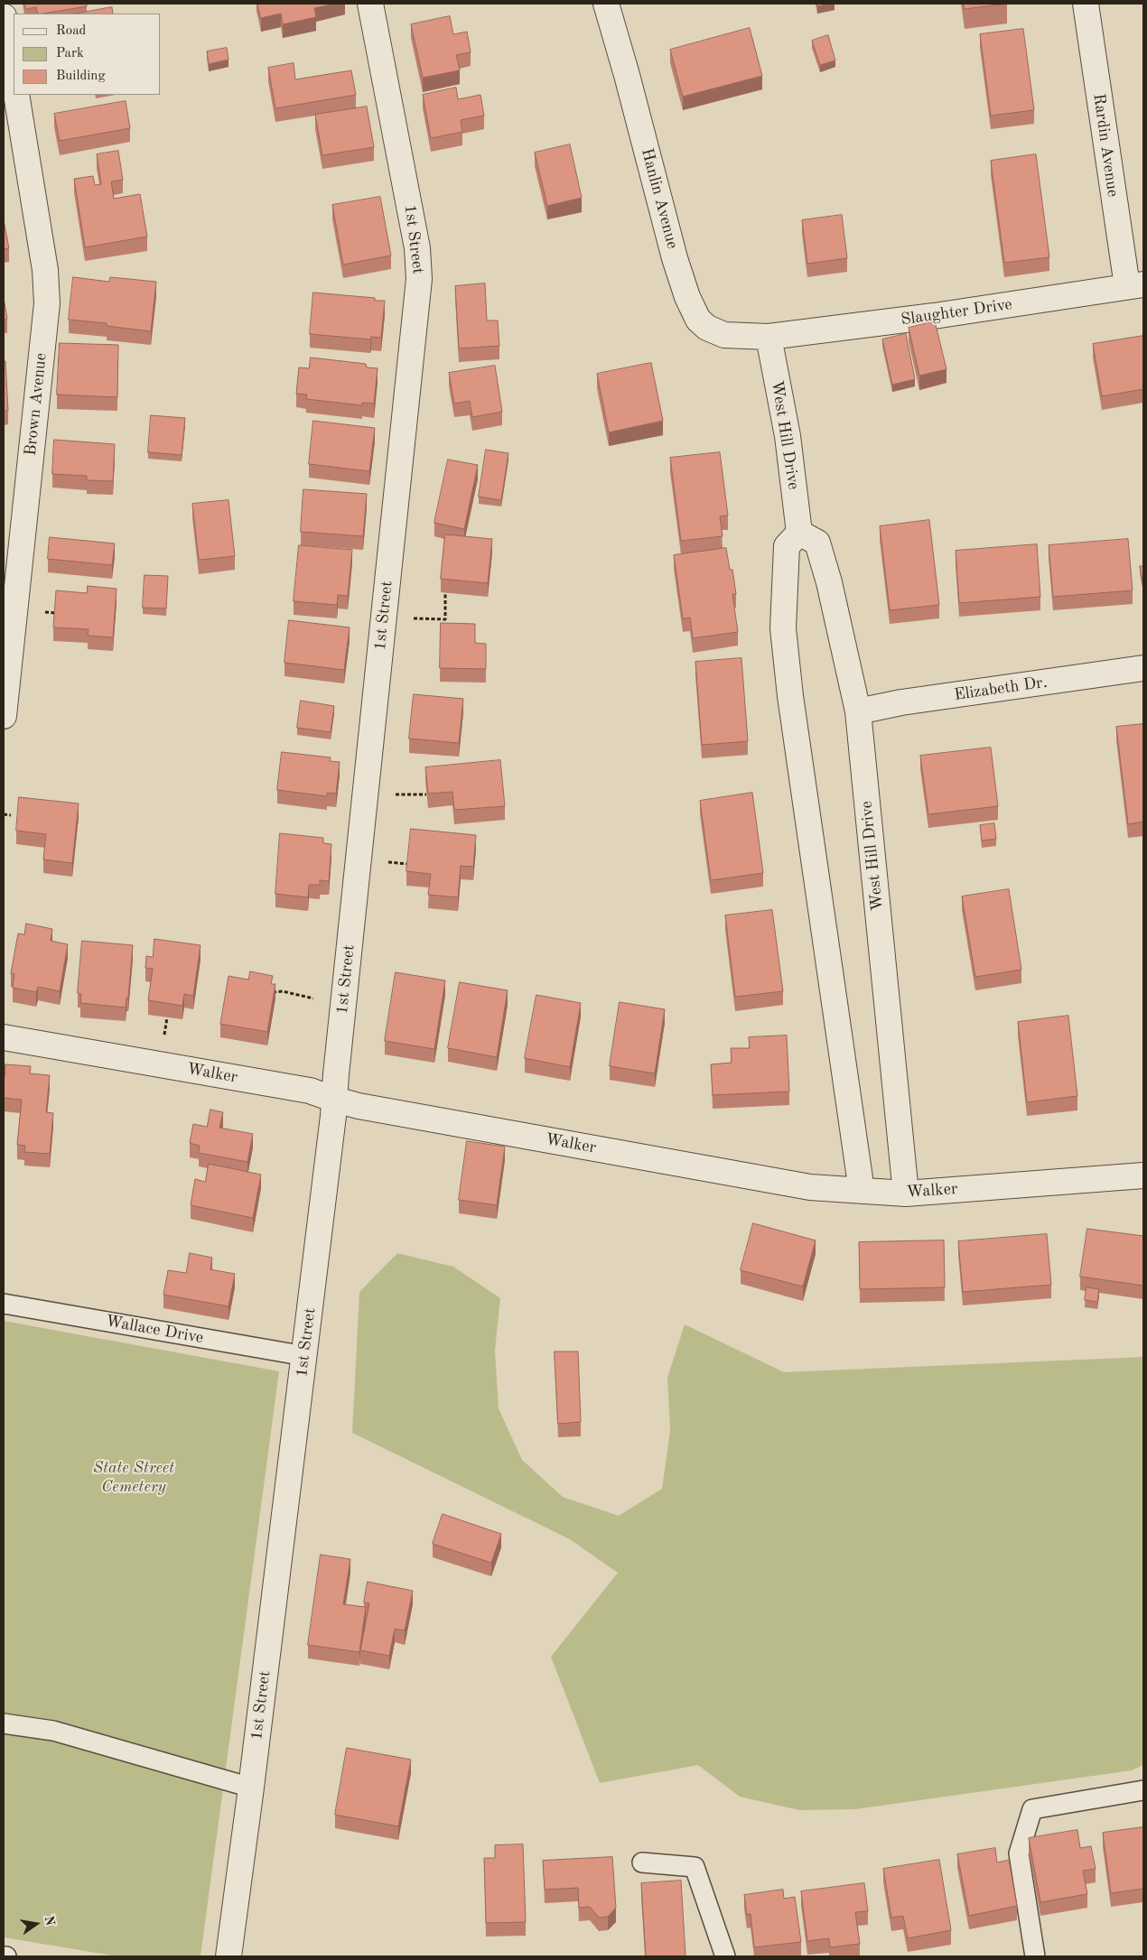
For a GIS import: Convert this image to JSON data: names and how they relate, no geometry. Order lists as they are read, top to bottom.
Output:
{
  "streets": {
    "street": [
      "Rardin Avenue",
      "Hanlin Avenue",
      "1st Street",
      "Slaughter Drive",
      "Brown Avenue",
      "West Hill Drive",
      "Elizabeth Dr.",
      "Walker"
    ],
    "lane": ["Wallace Drive"]
  },
  "crossings": [
    ["Rardin Avenue", "Slaughter Drive"],
    ["Hanlin Avenue", "Slaughter Drive"],
    ["Hanlin Avenue", "West Hill Drive"],
    ["1st Street", "Walker"],
    ["1st Street", "Wallace Drive"],
    ["Slaughter Drive", "West Hill Drive"],
    ["West Hill Drive", "Elizabeth Dr."],
    ["West Hill Drive", "Walker"]
  ],
  "parks": ["State Street Cemetery"],
  "legend": ["Road", "Park", "Building"],
  "north": "right"
}
